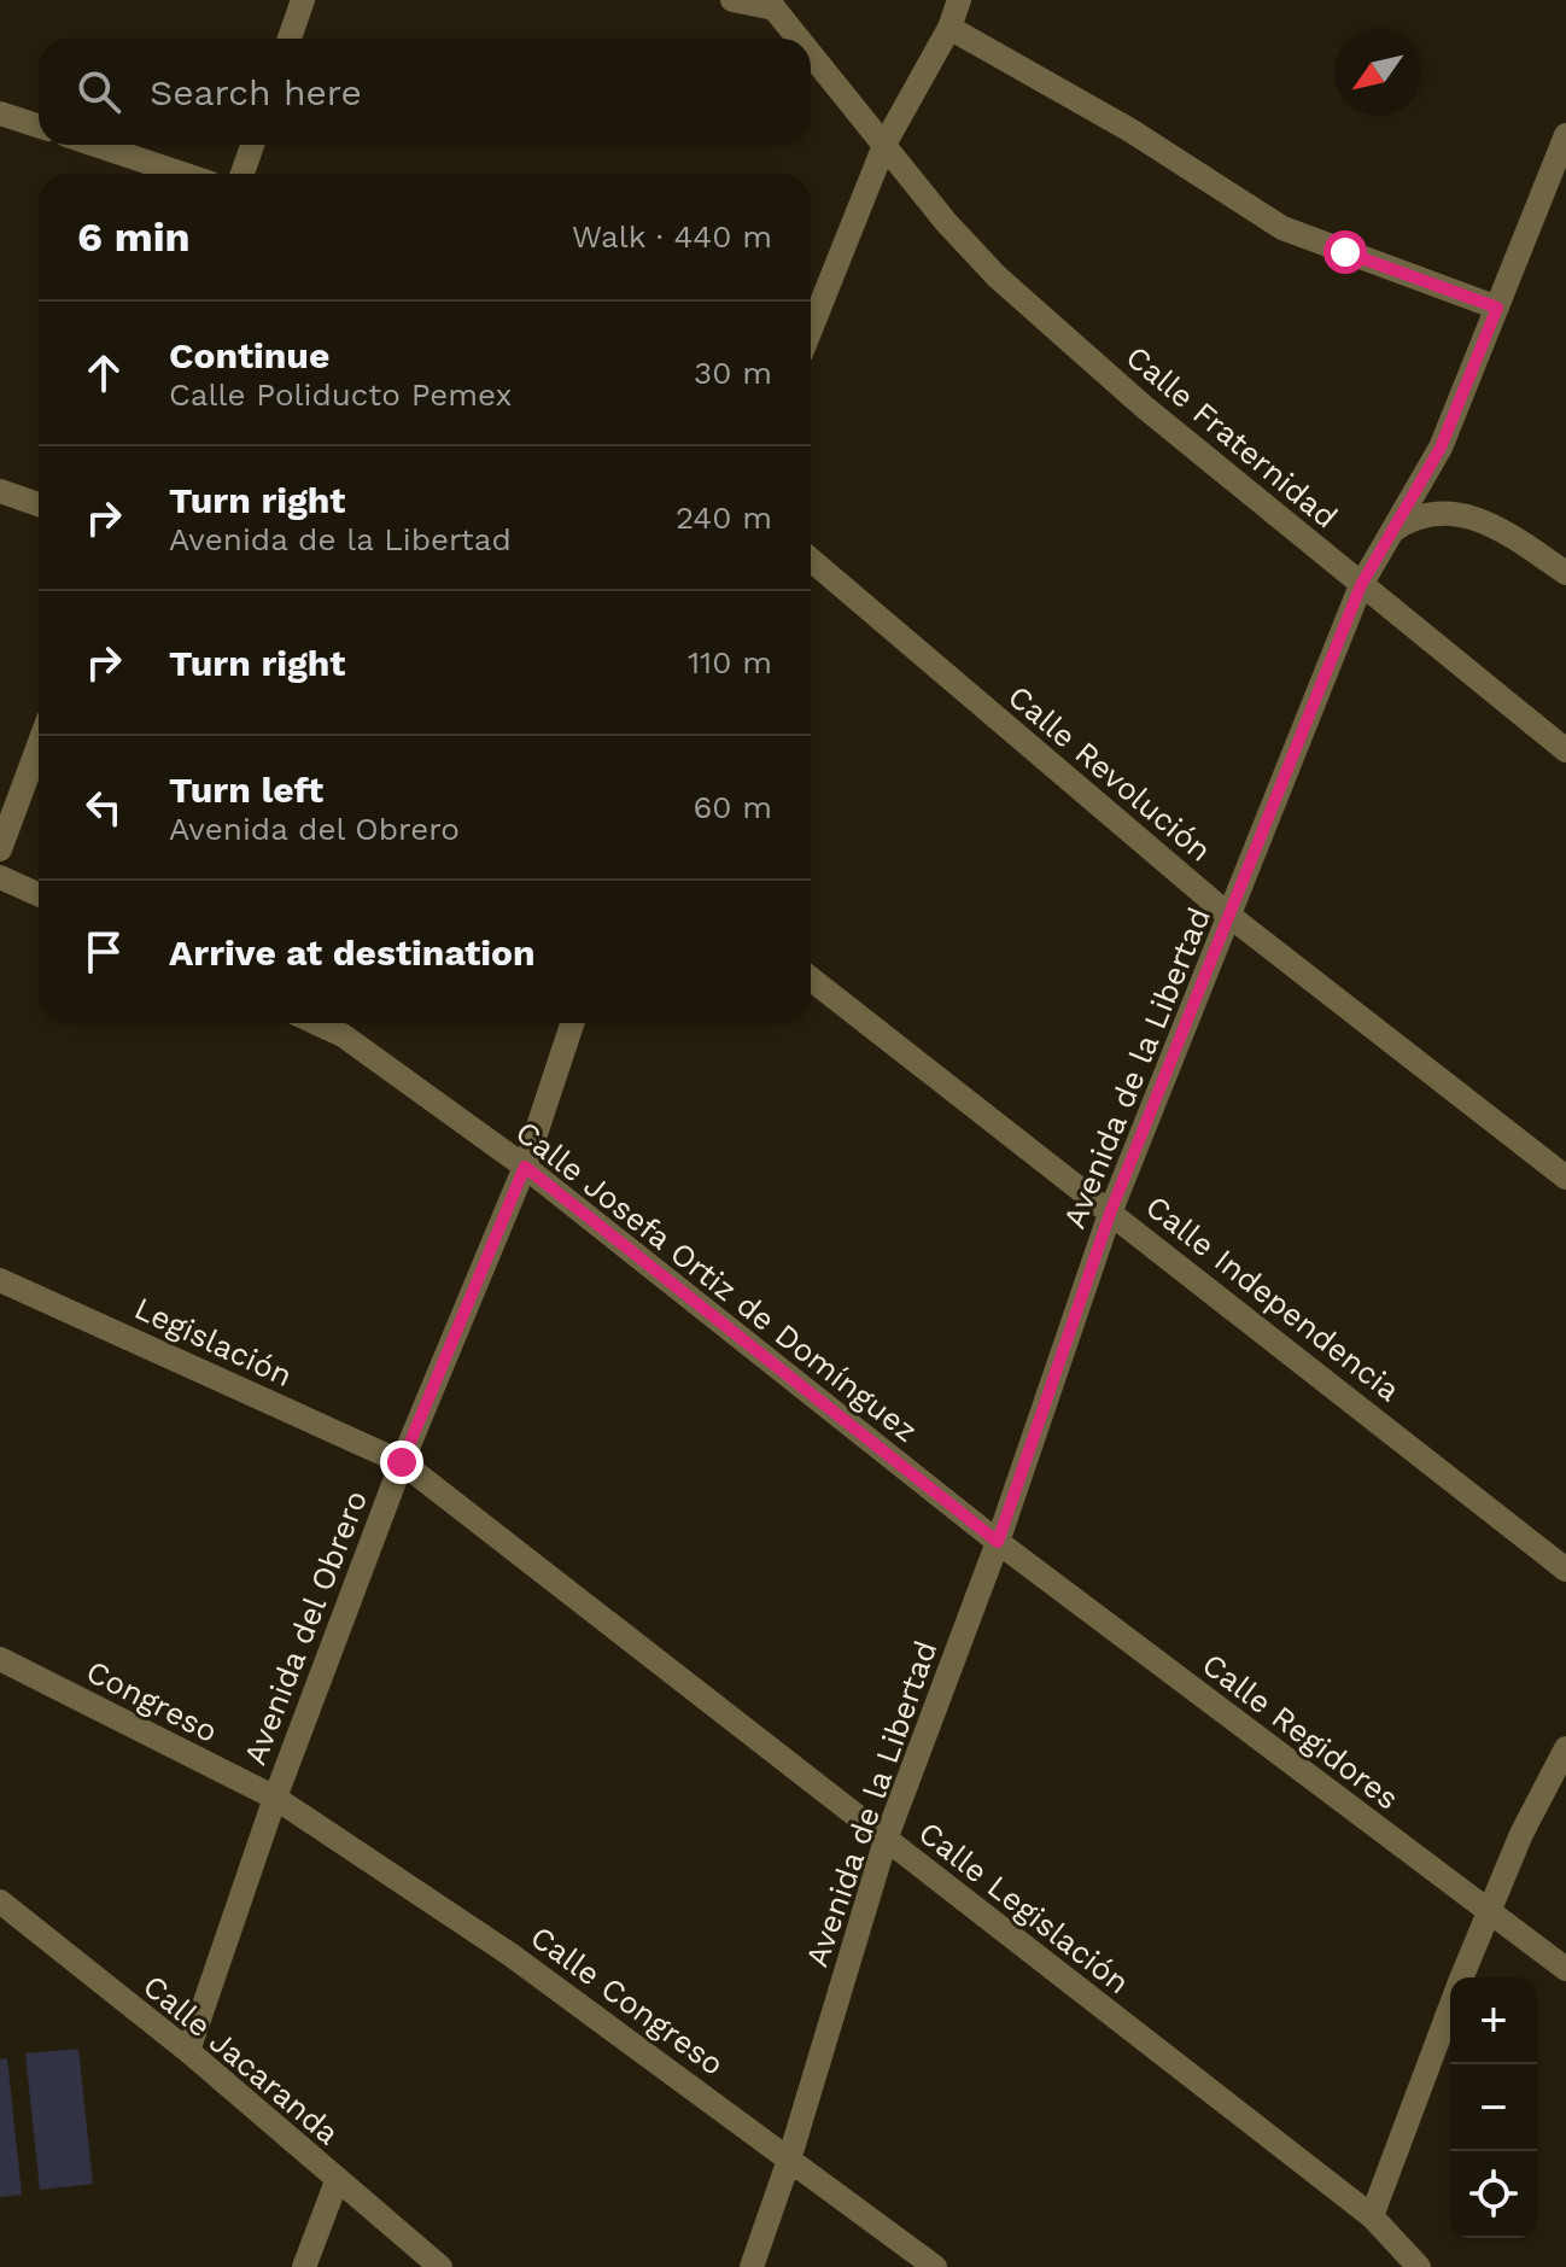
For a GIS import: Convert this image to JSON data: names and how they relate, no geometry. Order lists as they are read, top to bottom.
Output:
{
  "streets": {
    "street": [
      "Calle Fraternidad",
      "Calle Revolución",
      "Avenida de la Libertad",
      "Calle Josefa Ortiz de Domínguez",
      "Calle Independencia",
      "Legislación",
      "Avenida del Obrero",
      "Congreso",
      "Calle Regidores",
      "Calle Legislación",
      "Calle Congreso",
      "Calle Jacaranda"
    ]
  },
  "crossings": [
    ["Calle Fraternidad", "Avenida de la Libertad"],
    ["Calle Revolución", "Avenida de la Libertad"],
    ["Avenida de la Libertad", "Calle Josefa Ortiz de Domínguez"],
    ["Avenida de la Libertad", "Calle Independencia"],
    ["Avenida de la Libertad", "Calle Regidores"],
    ["Avenida de la Libertad", "Calle Legislación"],
    ["Avenida de la Libertad", "Calle Congreso"],
    ["Calle Josefa Ortiz de Domínguez", "Avenida del Obrero"],
    ["Calle Josefa Ortiz de Domínguez", "Calle Regidores"],
    ["Legislación", "Avenida del Obrero"],
    ["Legislación", "Calle Legislación"],
    ["Avenida del Obrero", "Congreso"],
    ["Avenida del Obrero", "Calle Legislación"],
    ["Avenida del Obrero", "Calle Congreso"],
    ["Avenida del Obrero", "Calle Jacaranda"],
    ["Congreso", "Calle Congreso"]
  ],
  "north": "bottom left",
  "page": {
    "search": "Search here",
    "heading": ["6 min", "Walk · 440 m"],
    "list": [
      ["Continue", "Calle Poliducto Pemex", "30 m"],
      ["Turn right", "Avenida de la Libertad", "240 m"],
      ["Turn right", "110 m"],
      ["Turn left", "Avenida del Obrero", "60 m"],
      "Arrive at destination"
    ],
    "map_buttons": ["+", "−"]
  }
}
